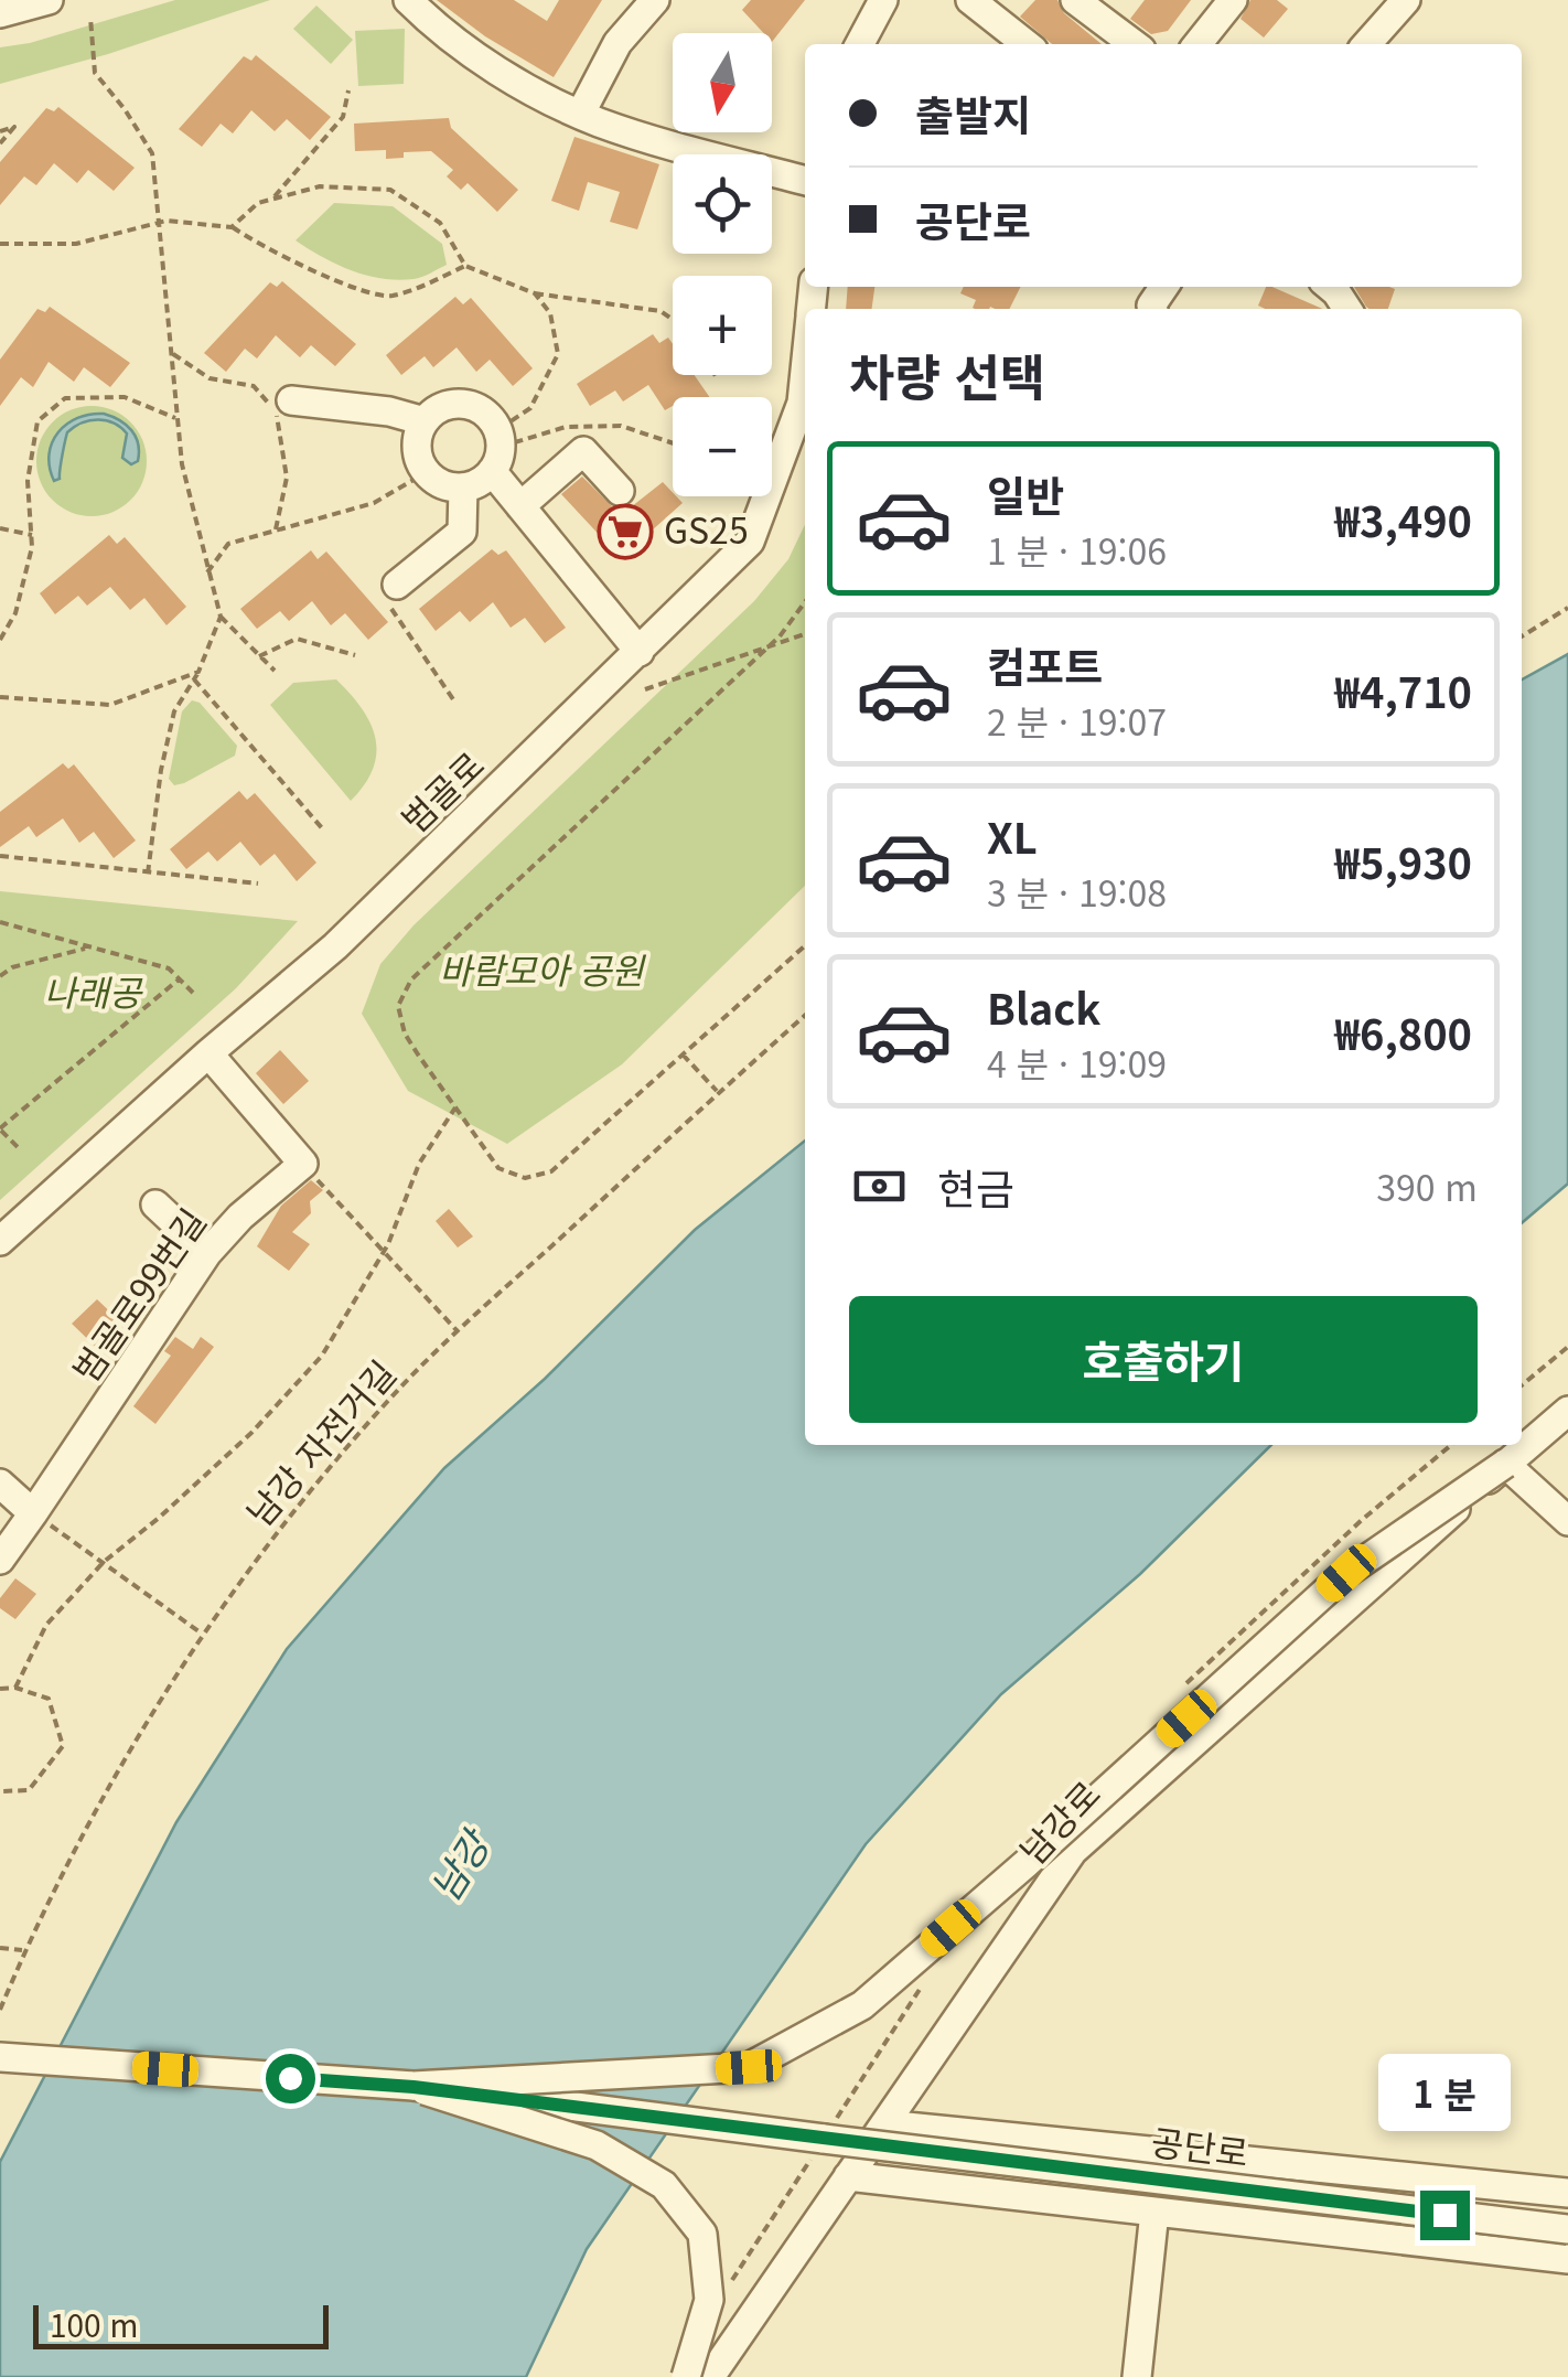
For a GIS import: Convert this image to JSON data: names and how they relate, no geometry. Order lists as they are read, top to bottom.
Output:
{
  "streets": {
    "street": [
      "범골로",
      "범골로99번길",
      "남강로",
      "공단로"
    ],
    "path": ["남강 자전거길"]
  },
  "water": ["남강"],
  "parks": ["바람모아 공원", "나래공"],
  "places": {
    "supermarket": ["GS25"]
  },
  "scale_bar": "100 m",
  "north": "bottom",
  "page": {
    "map_buttons": ["+", "−"],
    "banner": ["출발지", "공단로"],
    "heading": "차량 선택",
    "list": [
      {
        "name": "일반",
        "note": "1 분 · 19:06",
        "value": "₩3,490"
      },
      {
        "name": "컴포트",
        "note": "2 분 · 19:07",
        "value": "₩4,710"
      },
      {
        "name": "XL",
        "note": "3 분 · 19:08",
        "value": "₩5,930"
      },
      {
        "name": "Black",
        "note": "4 분 · 19:09",
        "value": "₩6,800"
      }
    ],
    "pay": ["현금", "390 m"],
    "buttons": "호출하기",
    "bubble": "1 분",
    "scale": "100 m"
  }
}
